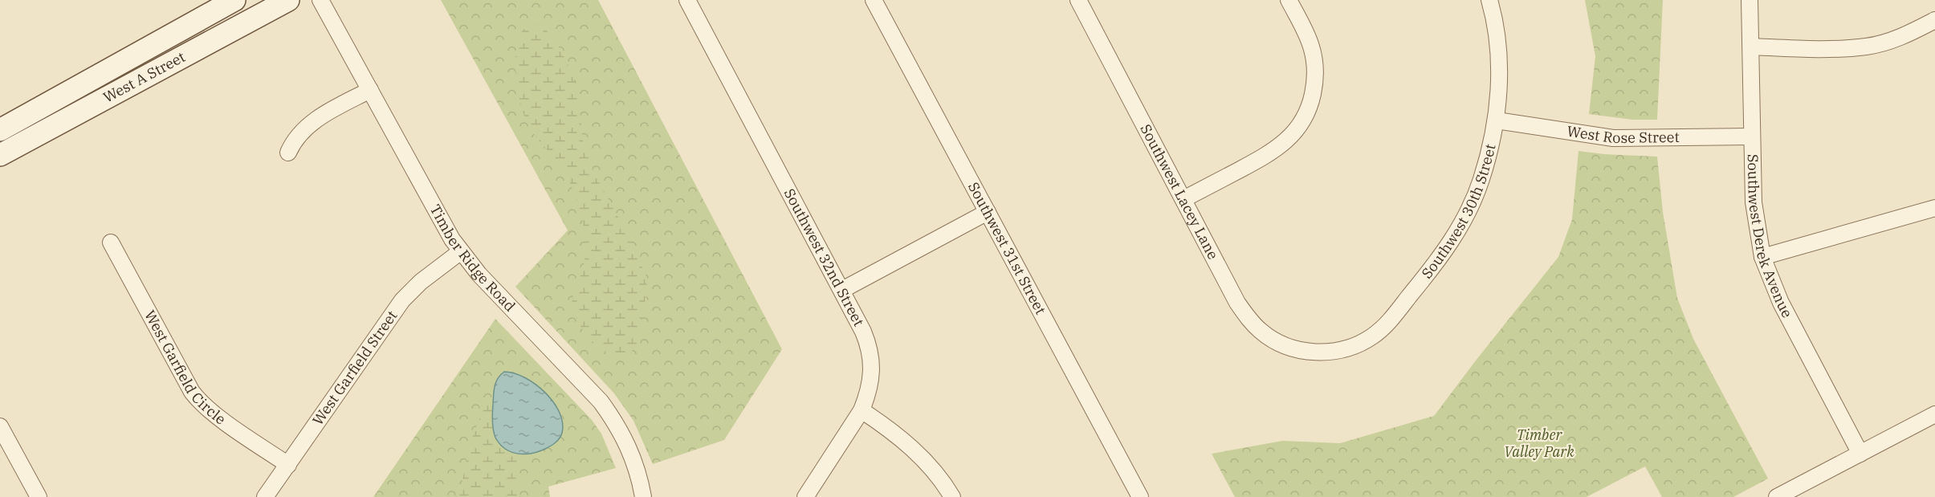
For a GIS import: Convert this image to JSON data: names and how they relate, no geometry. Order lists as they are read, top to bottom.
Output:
{
  "streets": {
    "main road": ["West A Street"],
    "street": [
      "West Rose Street",
      "Southwest Lacey Lane",
      "Southwest 30th Street",
      "Southwest Derek Avenue",
      "Southwest 31st Street",
      "Timber Ridge Road",
      "Southwest 32nd Street",
      "West Garfield Circle",
      "West Garfield Street"
    ]
  },
  "crossings": [
    ["West Rose Street", "Southwest 30th Street"],
    ["West Rose Street", "Southwest Derek Avenue"],
    ["Southwest Lacey Lane", "Southwest 30th Street"],
    ["Timber Ridge Road", "West Garfield Street"],
    ["West Garfield Circle", "West Garfield Street"]
  ],
  "parks": ["Timber Valley Park"]
}
